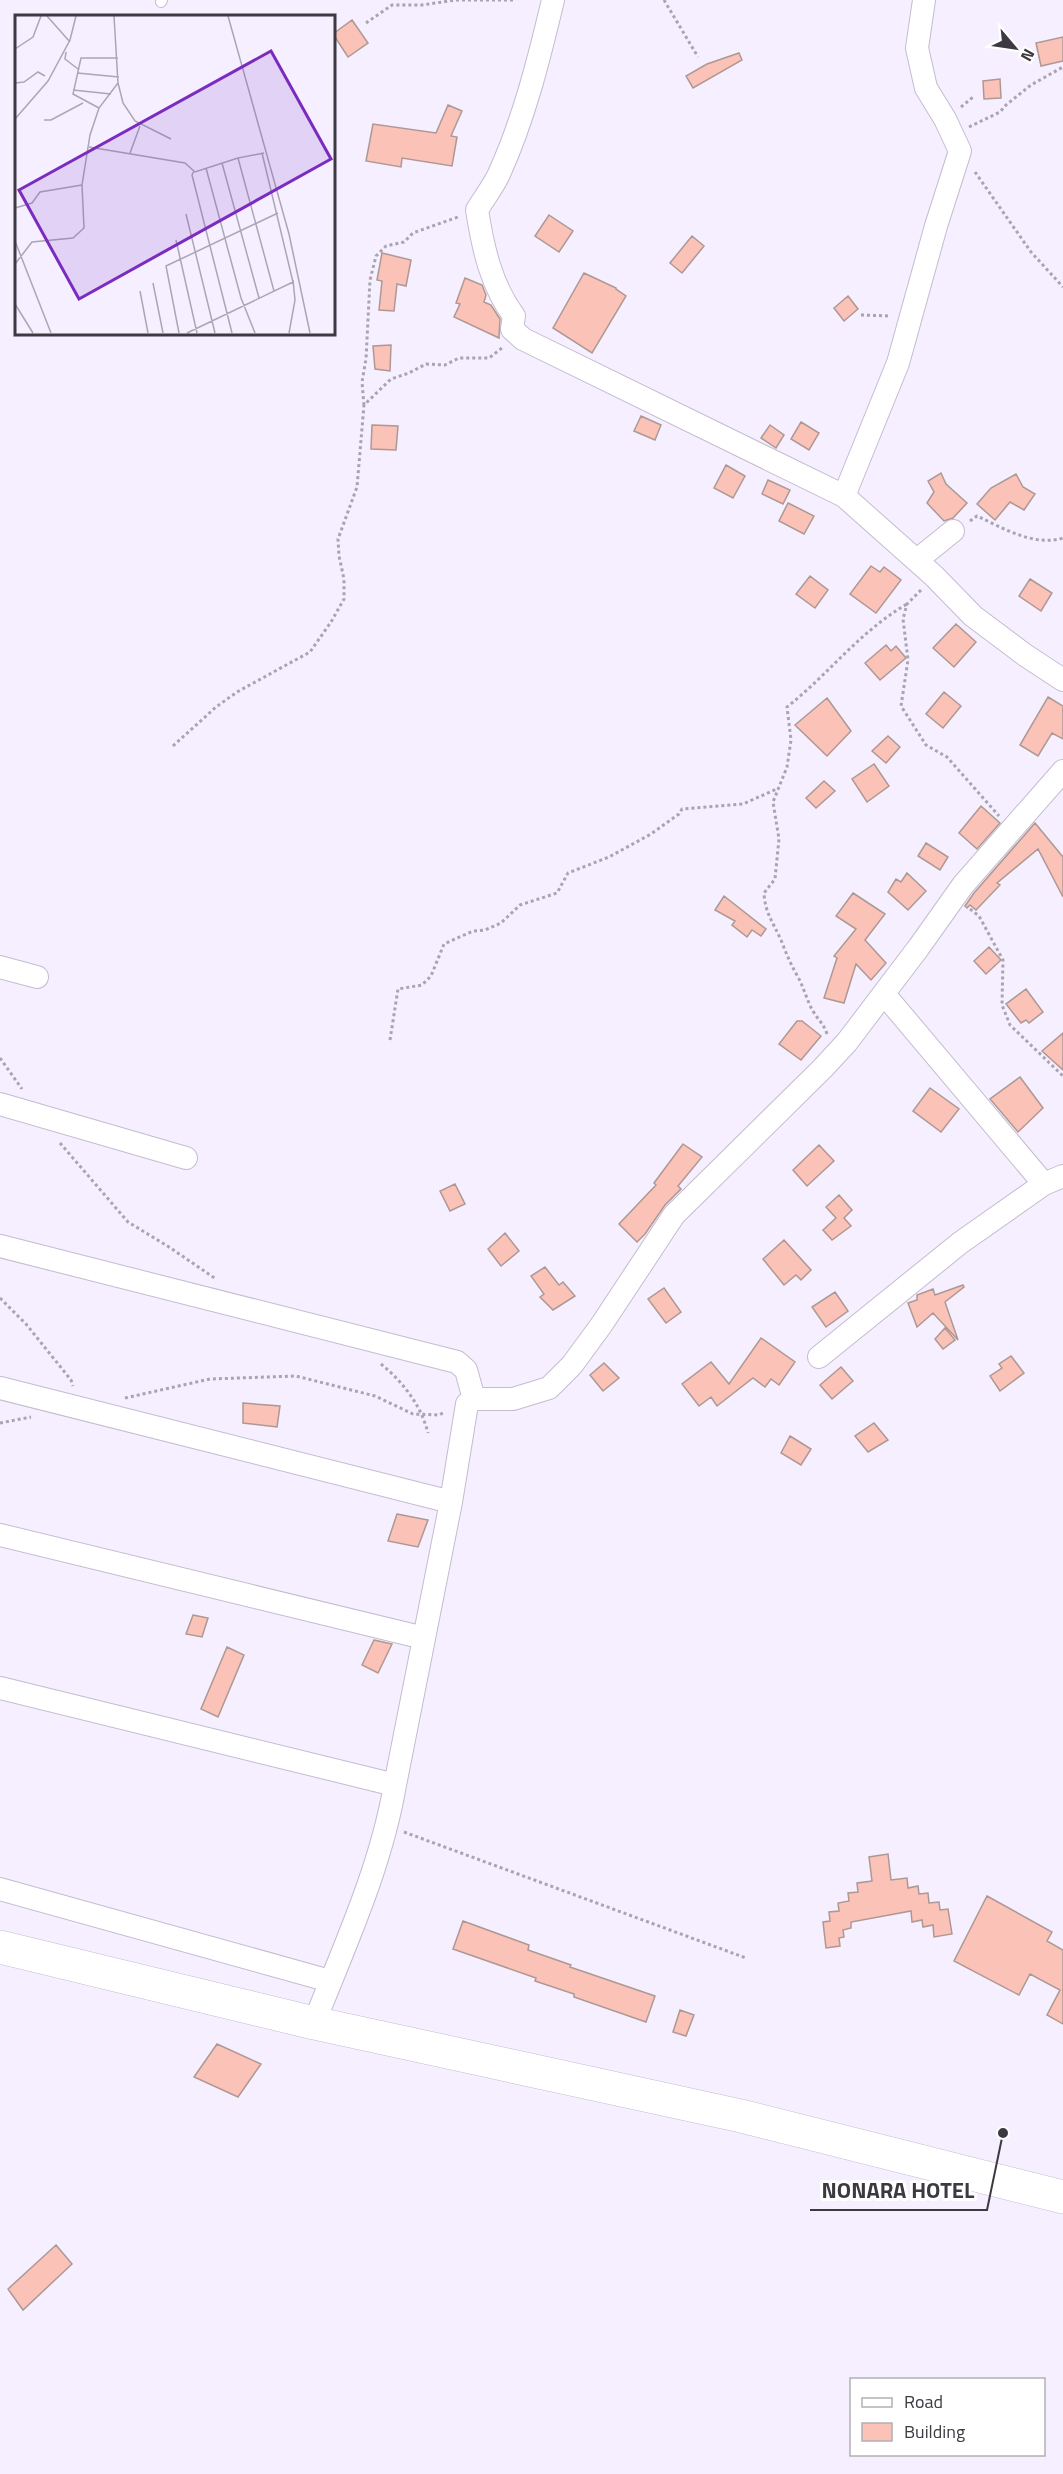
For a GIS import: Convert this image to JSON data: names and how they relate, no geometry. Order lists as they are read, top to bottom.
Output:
{
  "places": ["NONARA HOTEL"],
  "legend": ["Road", "Building"],
  "north": "bottom right"
}
